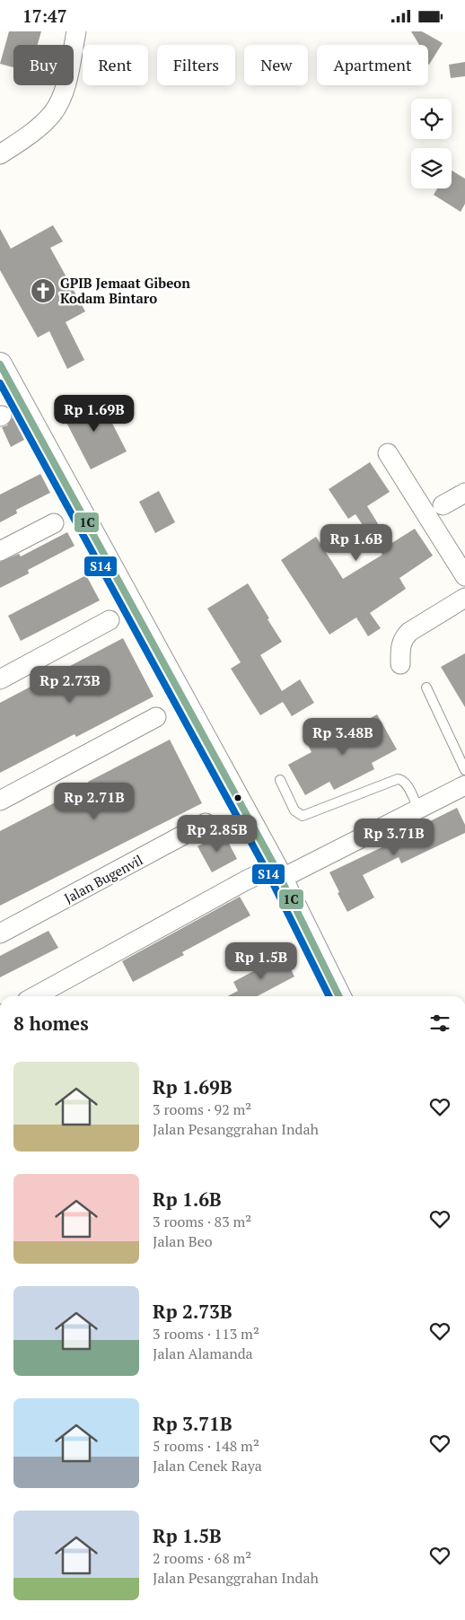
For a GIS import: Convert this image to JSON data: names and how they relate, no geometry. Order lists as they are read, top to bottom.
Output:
{
  "streets": {
    "street": ["Jalan Bugenvil"]
  },
  "places": {
    "church": ["GPIB Jemaat Gibeon Kodam Bintaro"]
  },
  "lines": ["transit line 1C", "transit line S14"],
  "page": {
    "status": "17:47",
    "chip": [
      "Buy",
      "Rent",
      "Filters",
      "New",
      "Apartment"
    ],
    "price": [
      "Rp 1.69B",
      "Rp 1.6B",
      "Rp 2.73B",
      "Rp 3.48B",
      "Rp 2.71B",
      "Rp 2.85B",
      "Rp 3.71B",
      "Rp 1.5B"
    ],
    "heading": "8 homes",
    "list": [
      {
        "name": "Rp 1.69B",
        "note": "3 rooms · 92 m² · Jalan Pesanggrahan Indah"
      },
      {
        "name": "Rp 1.6B",
        "note": "3 rooms · 83 m² · Jalan Beo"
      },
      {
        "name": "Rp 2.73B",
        "note": "3 rooms · 113 m² · Jalan Alamanda"
      },
      {
        "name": "Rp 3.71B",
        "note": "5 rooms · 148 m² · Jalan Cenek Raya"
      },
      {
        "name": "Rp 1.5B",
        "note": "2 rooms · 68 m² · Jalan Pesanggrahan Indah"
      }
    ]
  }
}
